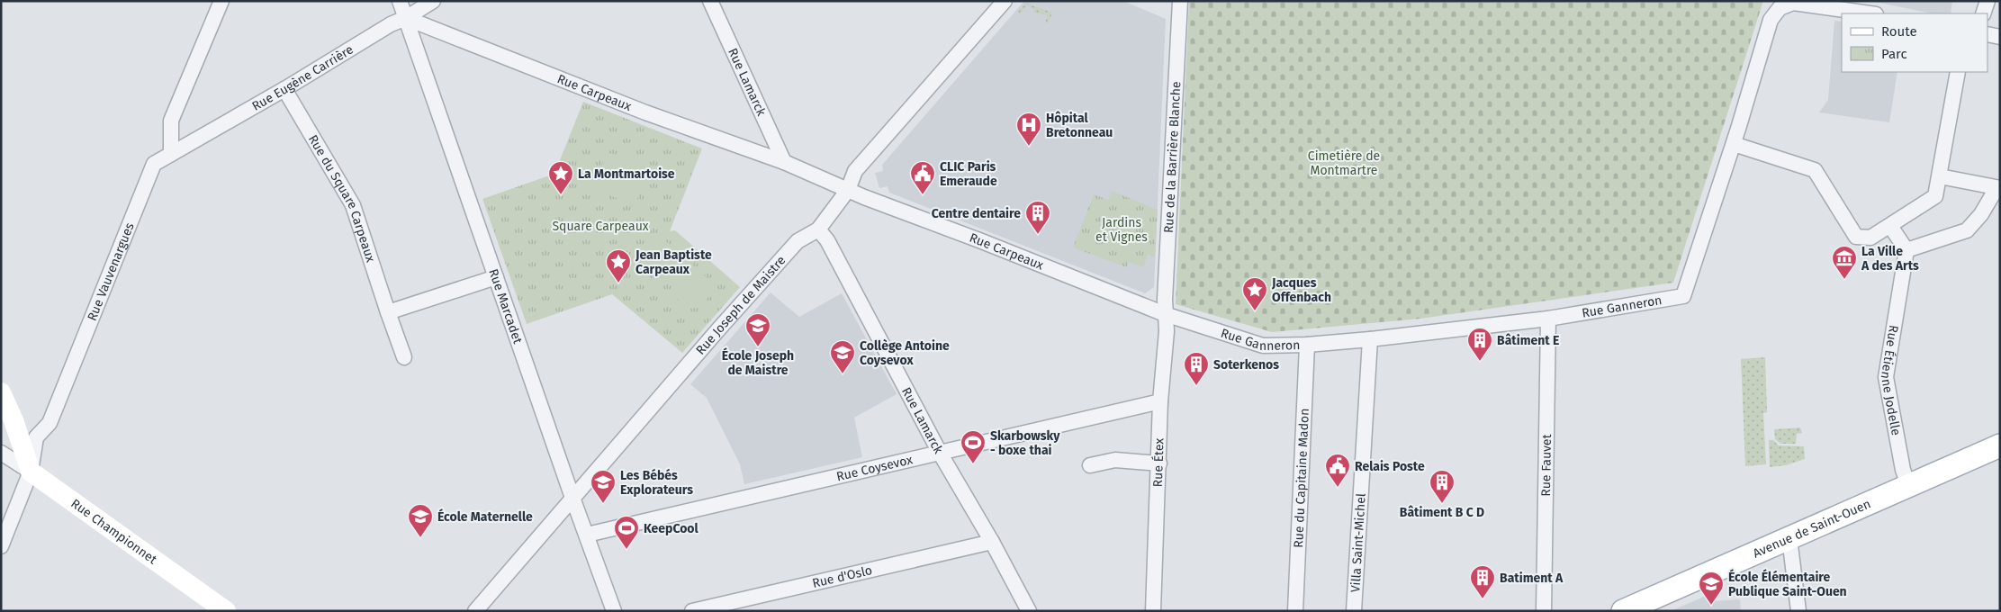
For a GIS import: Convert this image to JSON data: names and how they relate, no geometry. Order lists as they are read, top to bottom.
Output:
{
  "streets": {
    "main road": ["Avenue de Saint-Ouen", "Rue Championnet"],
    "street": [
      "Rue Eugène Carrière",
      "Rue Lamarck",
      "Rue Carpeaux",
      "Rue de la Barrière Blanche",
      "Rue du Square Carpeaux",
      "Rue Vauvenargues",
      "Rue Joseph de Maistre",
      "Rue Marcadet",
      "Rue Ganneron",
      "Rue Étienne Jodelle",
      "Rue Étex",
      "Rue Fauvet",
      "Rue Coysevox",
      "Rue du Capitaine Madon",
      "Villa Saint-Michel",
      "Rue d'Oslo"
    ]
  },
  "crossings": [
    ["Rue Eugène Carrière", "Rue Carpeaux"],
    ["Rue Eugène Carrière", "Rue du Square Carpeaux"],
    ["Rue Eugène Carrière", "Rue Vauvenargues"],
    ["Rue Eugène Carrière", "Rue Marcadet"],
    ["Rue Lamarck", "Rue Carpeaux"],
    ["Rue Lamarck", "Rue Joseph de Maistre"],
    ["Rue Lamarck", "Rue Coysevox"],
    ["Rue Lamarck", "Rue d'Oslo"],
    ["Rue Carpeaux", "Rue de la Barrière Blanche"],
    ["Rue Carpeaux", "Rue Joseph de Maistre"],
    ["Rue Carpeaux", "Rue Marcadet"],
    ["Rue Carpeaux", "Rue Ganneron"],
    ["Rue Carpeaux", "Rue Étex"],
    ["Rue de la Barrière Blanche", "Rue Ganneron"],
    ["Rue de la Barrière Blanche", "Rue Étex"],
    ["Rue Vauvenargues", "Rue Championnet"],
    ["Rue Joseph de Maistre", "Rue Marcadet"],
    ["Rue Marcadet", "Rue Coysevox"],
    ["Rue Ganneron", "Rue Étex"],
    ["Rue Ganneron", "Rue Fauvet"],
    ["Rue Ganneron", "Rue du Capitaine Madon"],
    ["Rue Ganneron", "Villa Saint-Michel"],
    ["Rue Étienne Jodelle", "Avenue de Saint-Ouen"],
    ["Rue Étex", "Rue Coysevox"]
  ],
  "parks": ["Cimetière de Montmartre", "Jardins et Vignes", "Square Carpeaux"],
  "places": {
    "hospital": ["Hôpital Bretonneau"],
    "place": ["La Montmartoise", "Jean Baptiste Carpeaux", "Jacques Offenbach"],
    "public building": ["CLIC Paris Emeraude", "Relais Poste"],
    "building": [
      "Centre dentaire",
      "Bâtiment E",
      "Soterkenos",
      "Bâtiment B C D",
      "Batiment A"
    ],
    "museum": ["La Ville A des Arts"],
    "school or university": [
      "École Joseph de Maistre",
      "Collège Antoine Coysevox",
      "Les Bébés Explorateurs",
      "École Maternelle",
      "École Élémentaire Publique Saint-Ouen"
    ],
    "sports": ["Skarbowsky - boxe thai", "KeepCool"]
  },
  "legend": ["Route", "Parc"]
}
